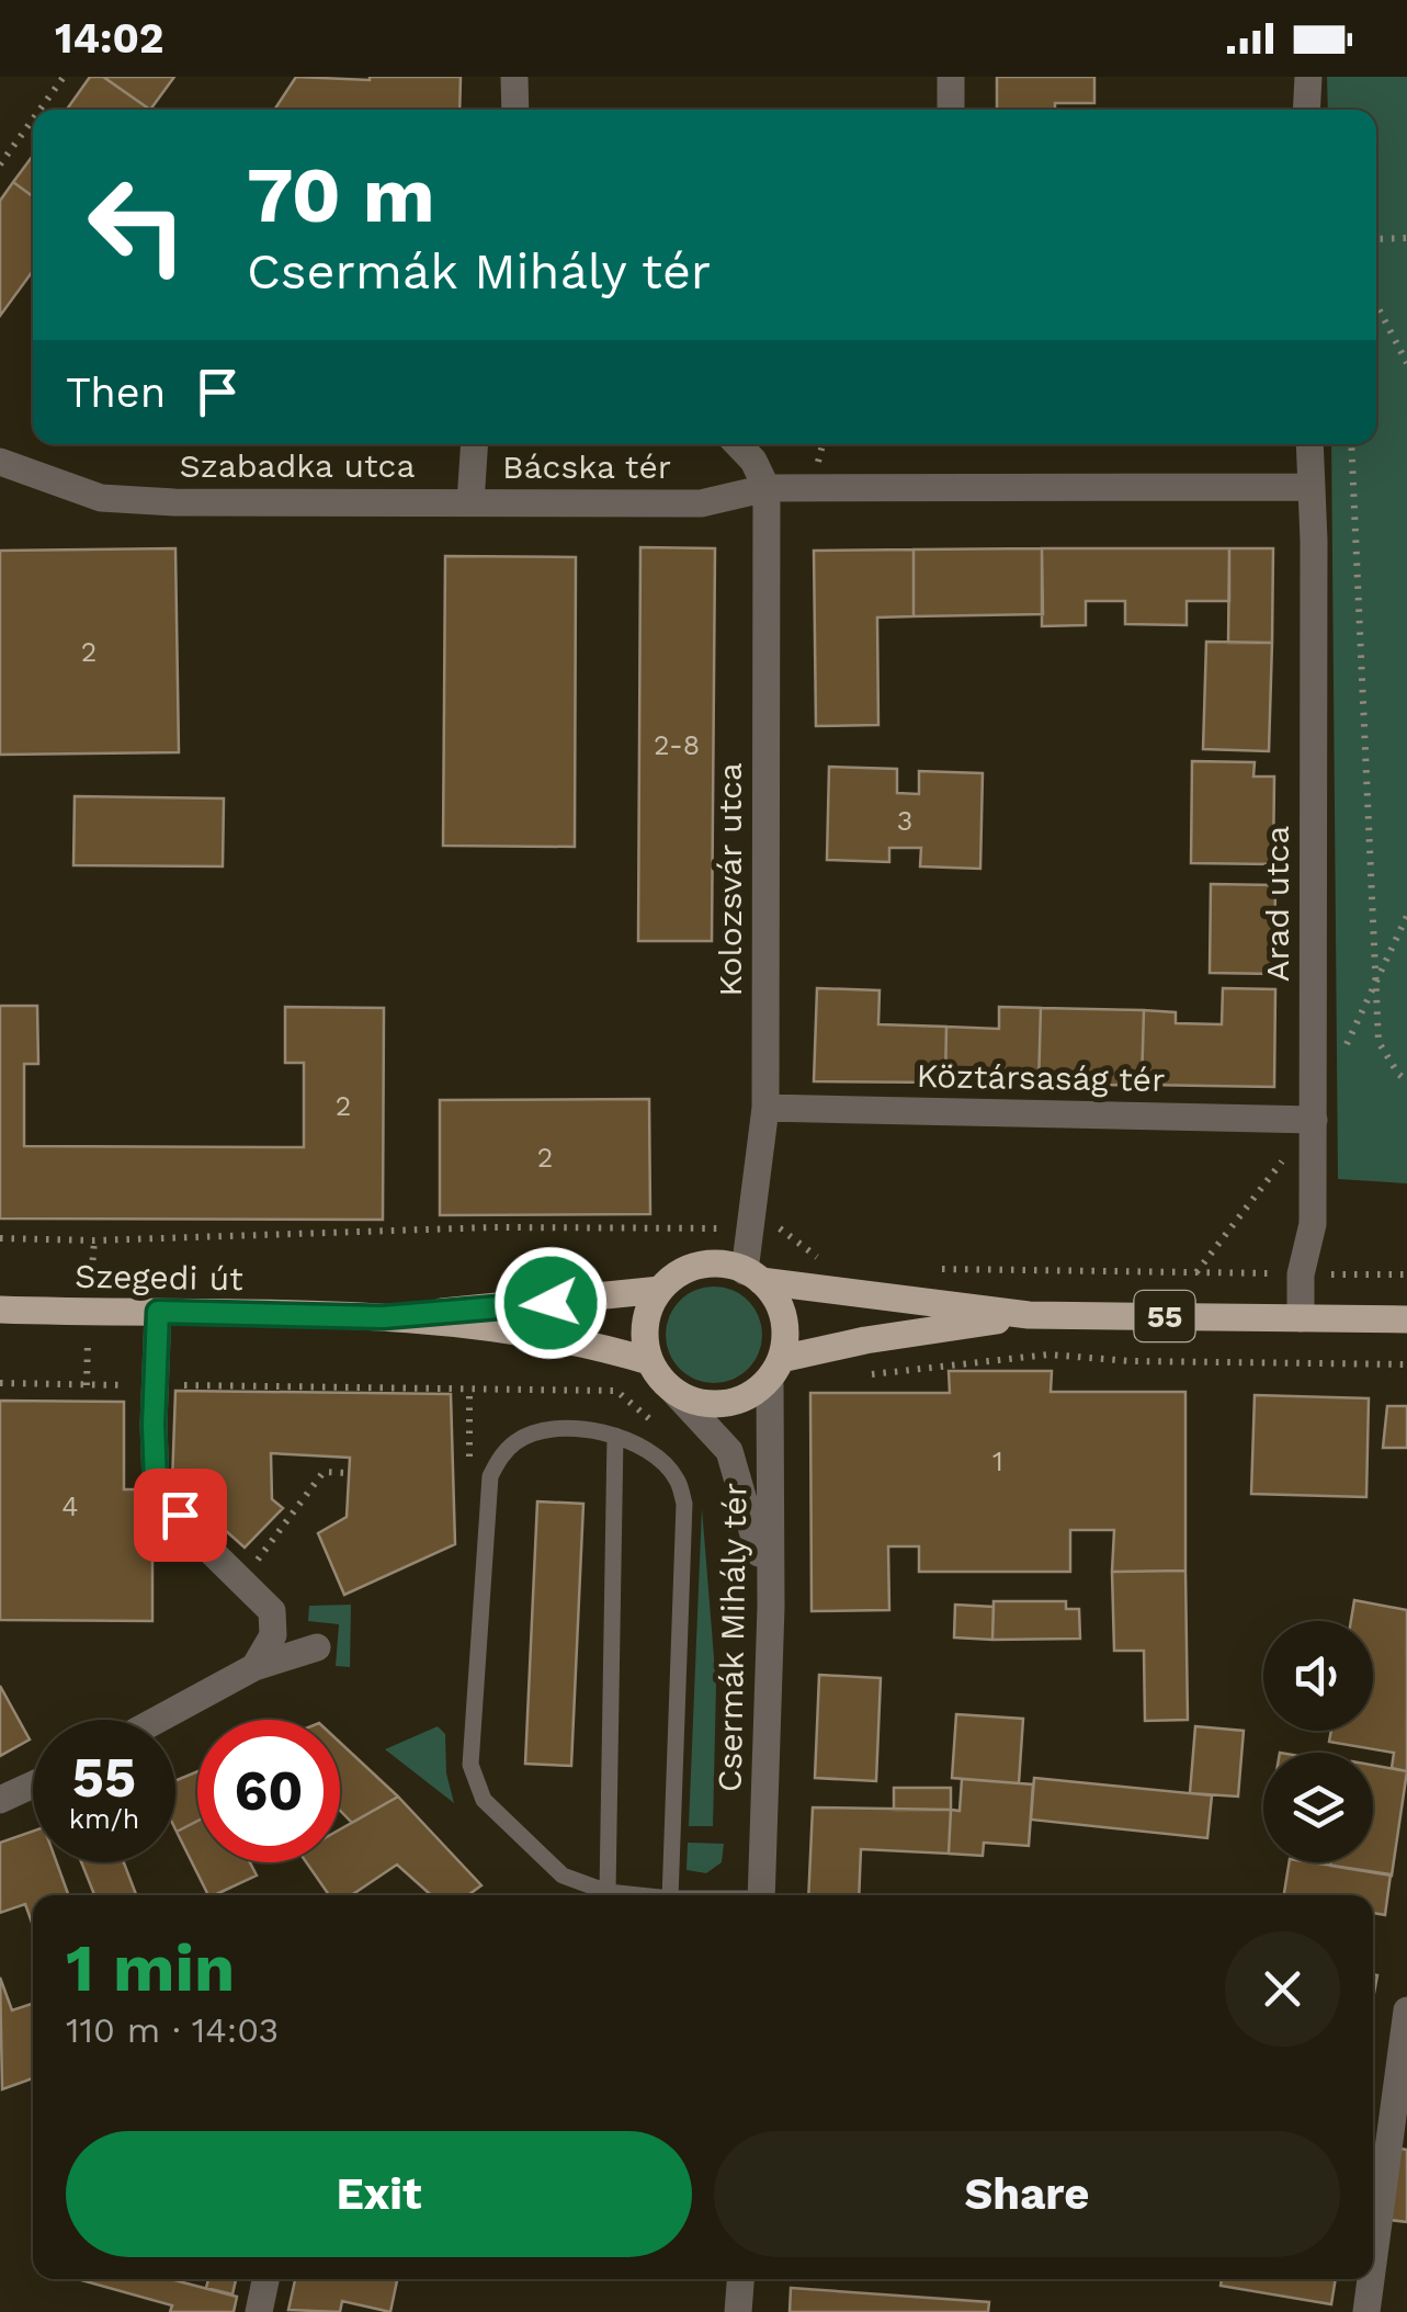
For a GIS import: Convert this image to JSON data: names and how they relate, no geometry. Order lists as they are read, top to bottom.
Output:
{
  "streets": {
    "main road": ["Szegedi út", "55"],
    "street": [
      "Szabadka utca",
      "Bácska tér",
      "Kolozsvár utca",
      "Arad utca",
      "Köztársaság tér",
      "Csermák Mihály tér"
    ]
  },
  "crossings": [
    ["Szabadka utca", "Bácska tér"],
    ["Bácska tér", "Kolozsvár utca"],
    ["Bácska tér", "Arad utca"],
    ["Kolozsvár utca", "Köztársaság tér"],
    ["Kolozsvár utca", "Szegedi út"],
    ["Kolozsvár utca", "55"],
    ["Kolozsvár utca", "Csermák Mihály tér"],
    ["Arad utca", "Köztársaság tér"],
    ["Arad utca", "55"],
    ["Szegedi út", "55"],
    ["Szegedi út", "Csermák Mihály tér"],
    ["55", "Csermák Mihály tér"]
  ],
  "house_numbers": [
    "2",
    "2-8",
    "3",
    "2",
    "2",
    "1",
    "4"
  ],
  "page": {
    "status": "14:02",
    "turn": ["70 m", "Csermák Mihály tér"],
    "then": "Then",
    "speed": "55 km/h",
    "limit": "60",
    "heading": ["1 min", "110 m · 14:03"],
    "buttons": ["Exit", "Share"]
  }
}
